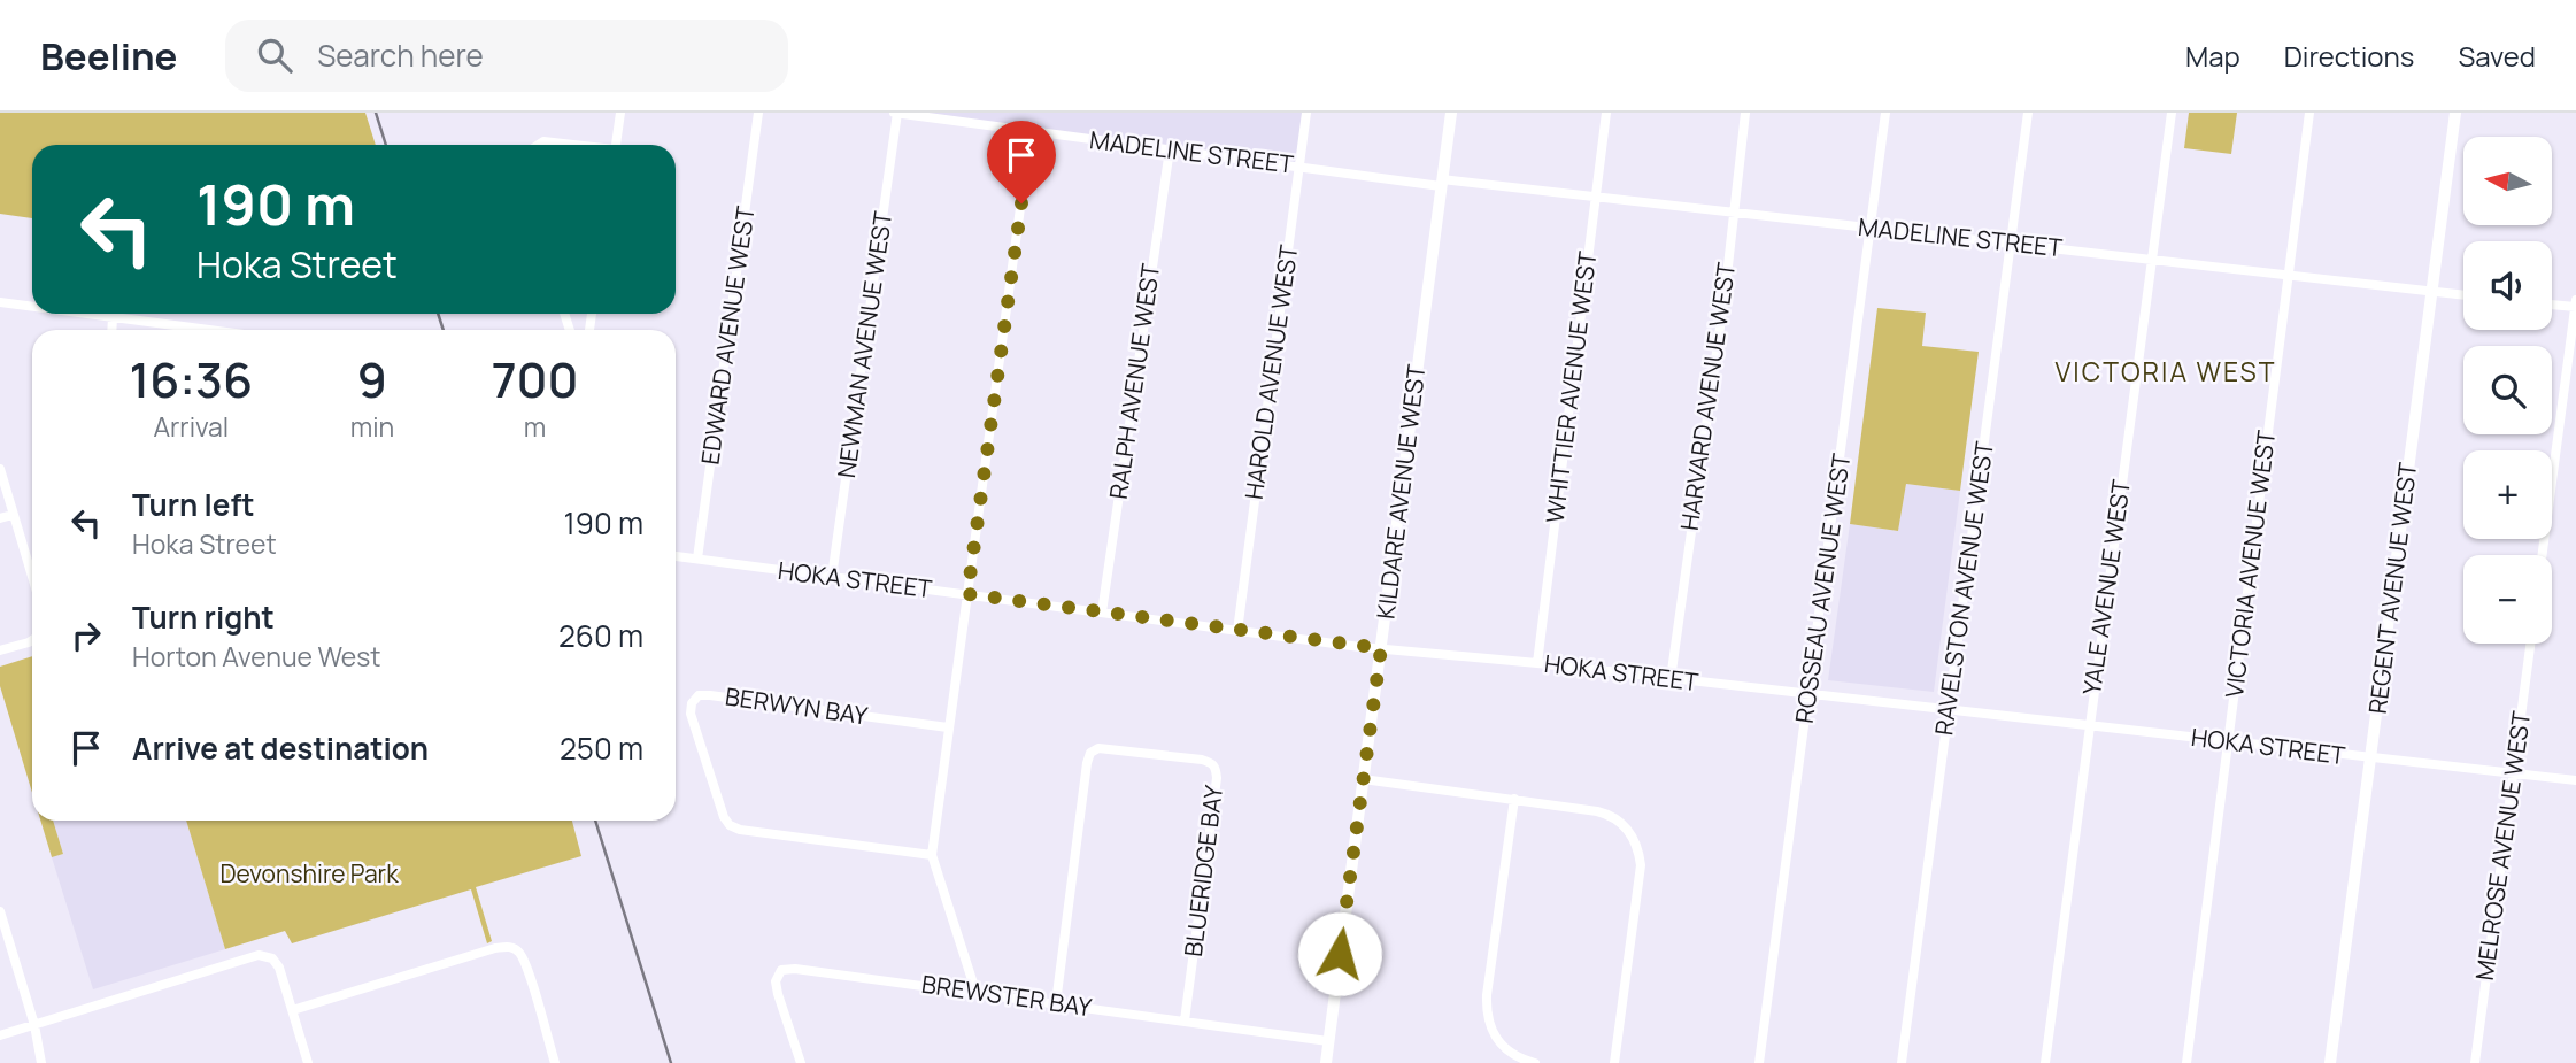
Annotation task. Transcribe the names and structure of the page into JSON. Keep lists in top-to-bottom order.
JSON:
{
  "streets": {
    "main road": ["REGENT AVENUE WEST"],
    "street": [
      "MADELINE STREET",
      "EDWARD AVENUE WEST",
      "NEWMAN AVENUE WEST",
      "HAROLD AVENUE WEST",
      "RALPH AVENUE WEST",
      "WHITTIER AVENUE WEST",
      "HARVARD AVENUE WEST",
      "KILDARE AVENUE WEST",
      "VICTORIA AVENUE WEST",
      "HOKA STREET",
      "YALE AVENUE WEST",
      "ROSSEAU AVENUE WEST",
      "RAVELSTON AVENUE WEST",
      "BERWYN BAY",
      "MELROSE AVENUE WEST",
      "BLUERIDGE BAY",
      "BREWSTER BAY"
    ]
  },
  "crossings": [
    ["MADELINE STREET", "NEWMAN AVENUE WEST"],
    ["MADELINE STREET", "HAROLD AVENUE WEST"],
    ["MADELINE STREET", "RALPH AVENUE WEST"],
    ["MADELINE STREET", "WHITTIER AVENUE WEST"],
    ["MADELINE STREET", "HARVARD AVENUE WEST"],
    ["MADELINE STREET", "KILDARE AVENUE WEST"],
    ["MADELINE STREET", "VICTORIA AVENUE WEST"],
    ["MADELINE STREET", "YALE AVENUE WEST"],
    ["MADELINE STREET", "ROSSEAU AVENUE WEST"],
    ["MADELINE STREET", "RAVELSTON AVENUE WEST"],
    ["MADELINE STREET", "REGENT AVENUE WEST"],
    ["EDWARD AVENUE WEST", "HOKA STREET"],
    ["NEWMAN AVENUE WEST", "HOKA STREET"],
    ["HAROLD AVENUE WEST", "HOKA STREET"],
    ["RALPH AVENUE WEST", "HOKA STREET"],
    ["WHITTIER AVENUE WEST", "HOKA STREET"],
    ["HARVARD AVENUE WEST", "HOKA STREET"],
    ["KILDARE AVENUE WEST", "HOKA STREET"],
    ["KILDARE AVENUE WEST", "BREWSTER BAY"],
    ["VICTORIA AVENUE WEST", "HOKA STREET"],
    ["HOKA STREET", "YALE AVENUE WEST"],
    ["HOKA STREET", "ROSSEAU AVENUE WEST"],
    ["HOKA STREET", "RAVELSTON AVENUE WEST"],
    ["HOKA STREET", "REGENT AVENUE WEST"],
    ["HOKA STREET", "MELROSE AVENUE WEST"],
    ["BLUERIDGE BAY", "BREWSTER BAY"]
  ],
  "districts": ["VICTORIA WEST"],
  "parks": ["Devonshire Park"],
  "north": "left",
  "page": {
    "header": "Beeline",
    "search": "Search here",
    "nav": ["Map", "Directions", "Saved"],
    "map_buttons": ["+", "−"],
    "turn": ["190 m", "Hoka Street"],
    "eta": [
      "16:36",
      "Arrival",
      "9",
      "min",
      "700",
      "m"
    ],
    "list": [
      {
        "name": "Turn left",
        "note": "Hoka Street",
        "value": "190 m"
      },
      {
        "name": "Turn right",
        "note": "Horton Avenue West",
        "value": "260 m"
      },
      {
        "name": "Arrive at destination",
        "value": "250 m"
      }
    ]
  }
}
